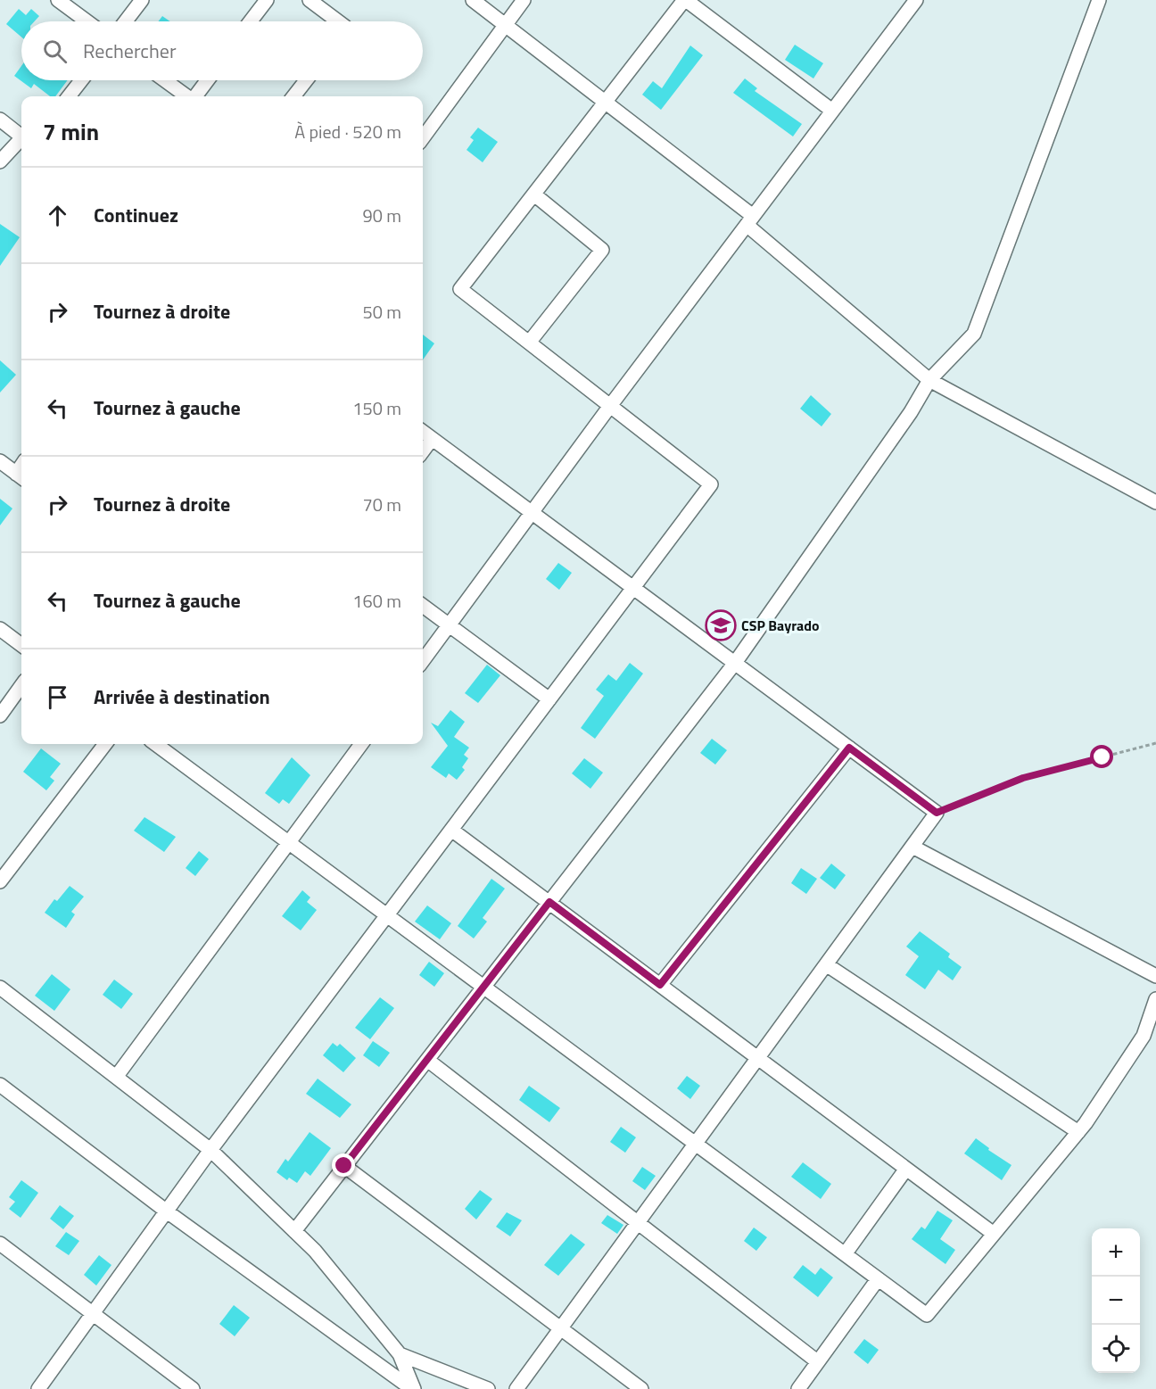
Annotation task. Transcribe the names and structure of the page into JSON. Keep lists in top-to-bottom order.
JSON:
{
  "places": {
    "school or university": ["CSP Bayrado"]
  },
  "page": {
    "search": "Rechercher",
    "heading": ["7 min", "À pied · 520 m"],
    "list": [
      ["Continuez", "90 m"],
      ["Tournez à droite", "50 m"],
      ["Tournez à gauche", "150 m"],
      ["Tournez à droite", "70 m"],
      ["Tournez à gauche", "160 m"],
      "Arrivée à destination"
    ],
    "map_buttons": ["+", "−"]
  }
}
